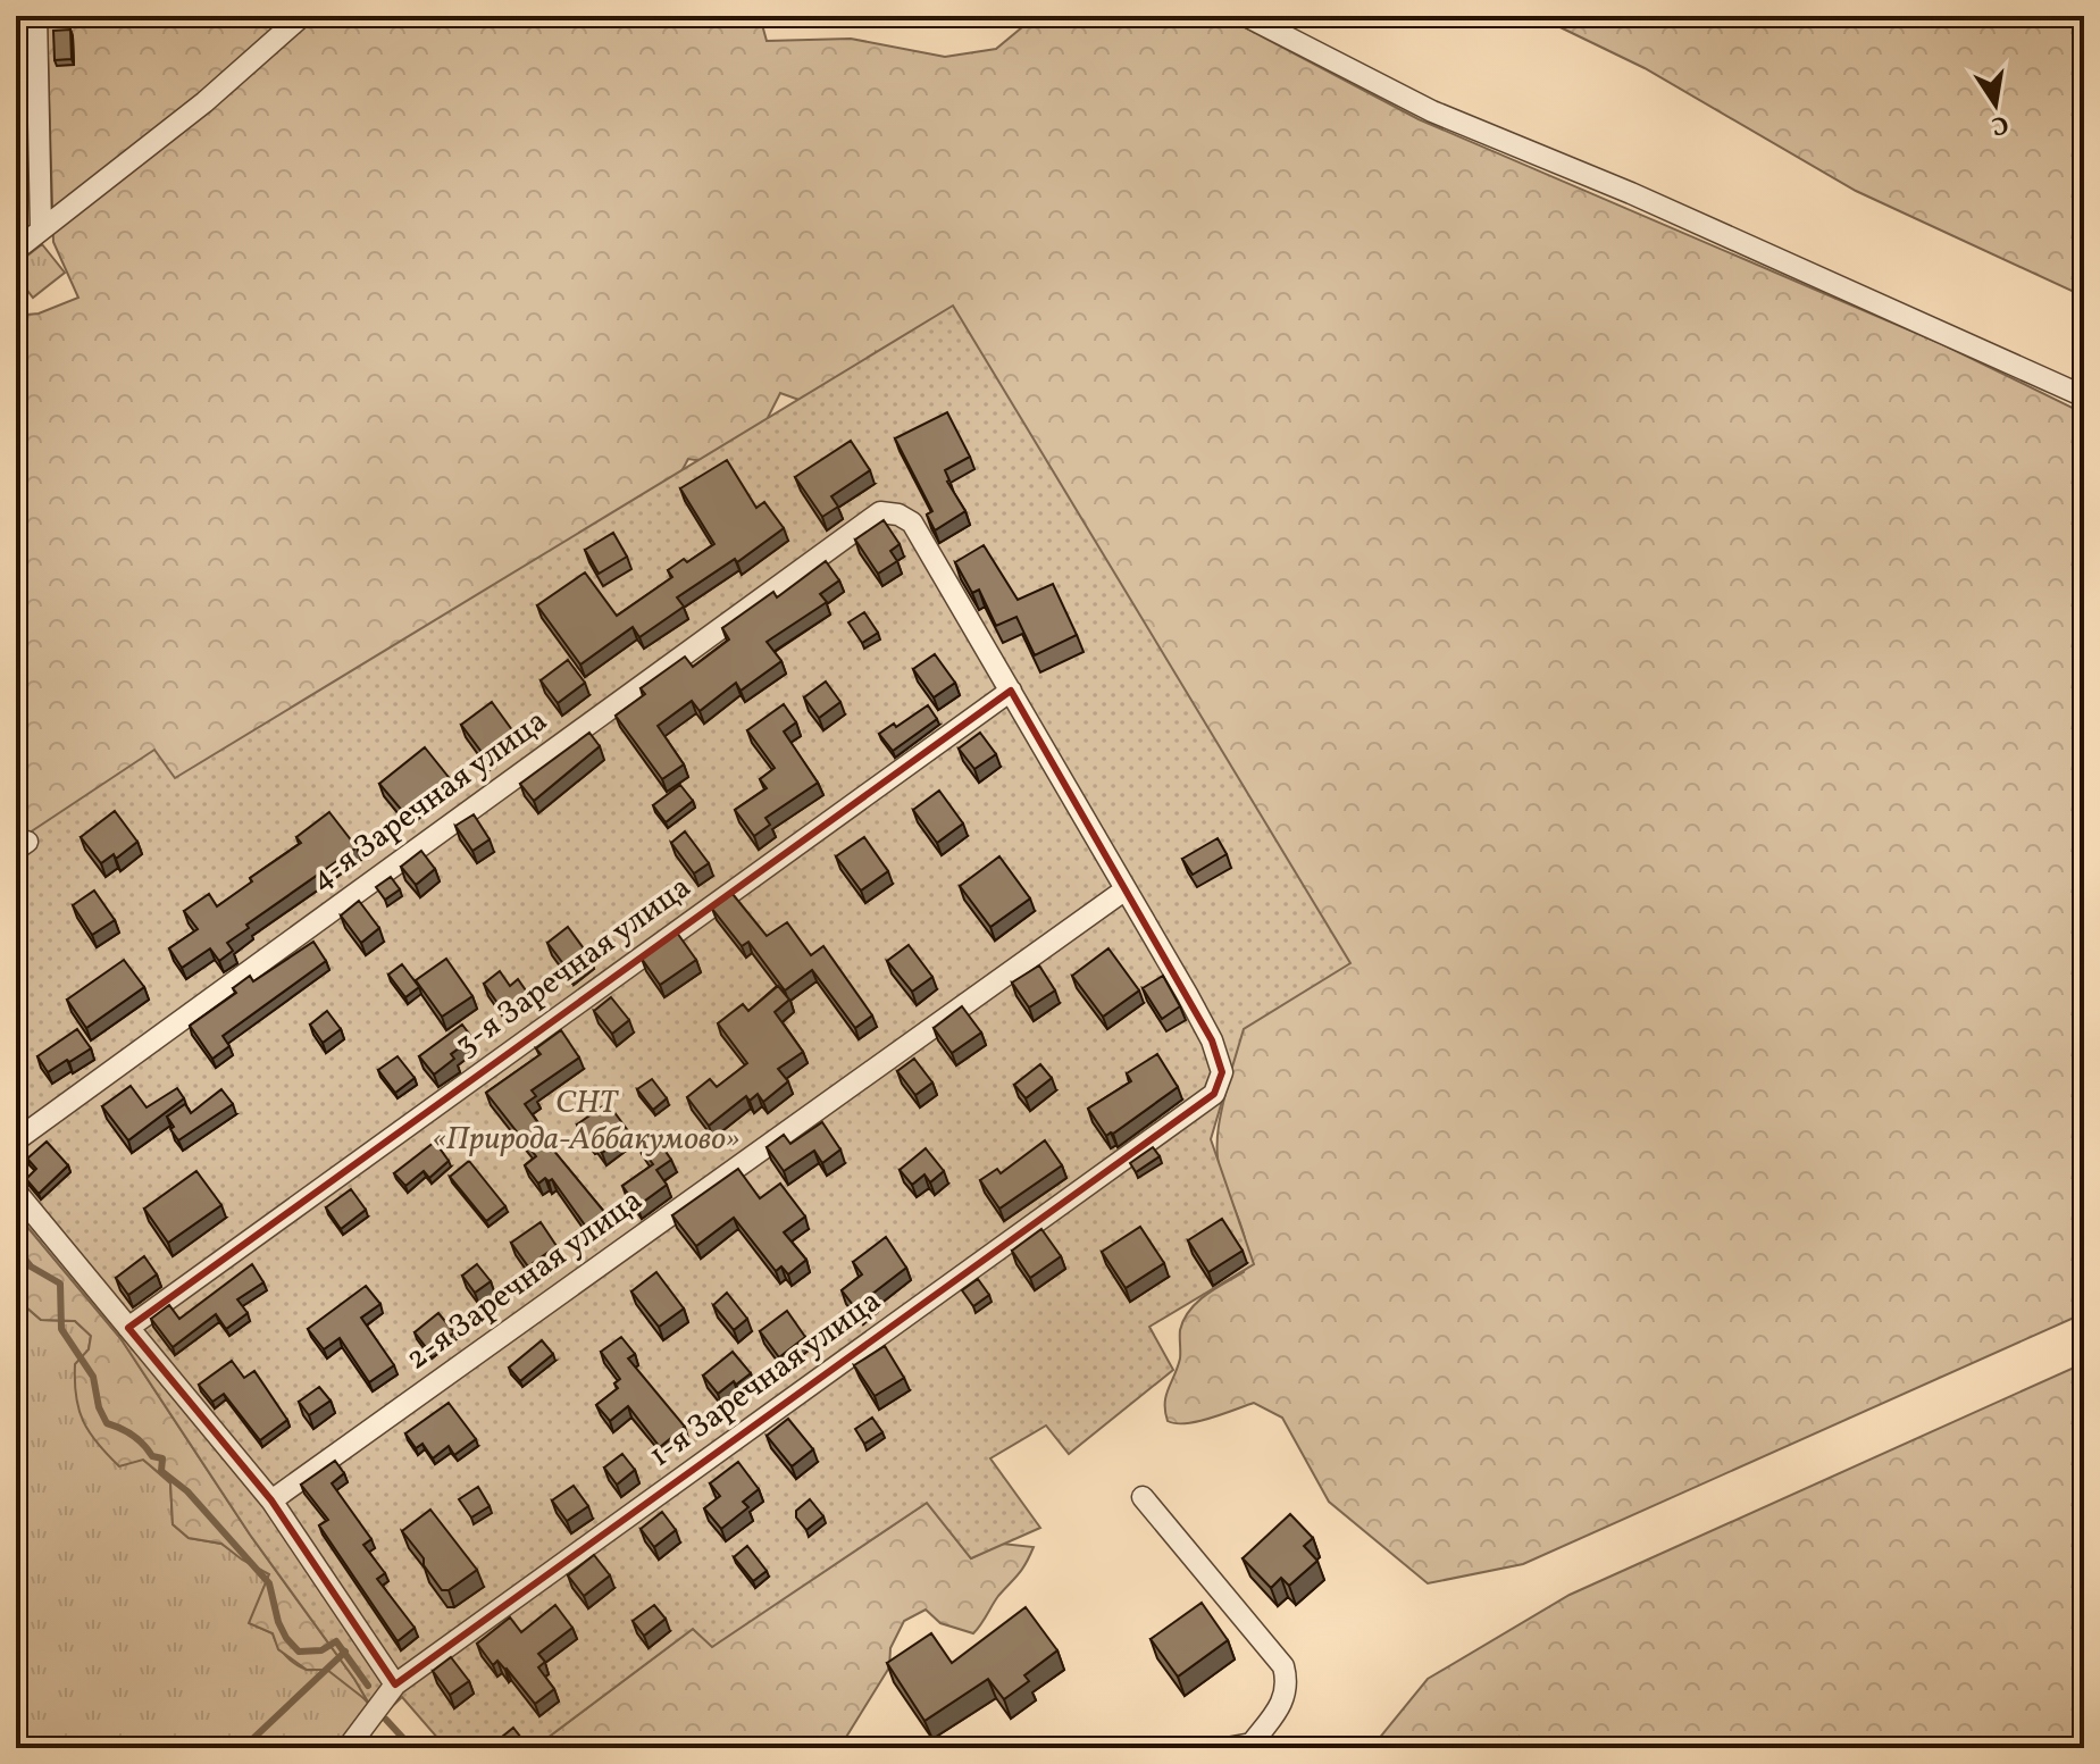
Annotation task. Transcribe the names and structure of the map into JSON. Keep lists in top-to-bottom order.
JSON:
{
  "streets": {
    "street": [
      "4-я Заречная улица",
      "3-я Заречная улица",
      "2-я Заречная улица",
      "1-я Заречная улица"
    ]
  },
  "crossings": [
    ["4-я Заречная улица", "1-я Заречная улица"],
    ["3-я Заречная улица", "1-я Заречная улица"],
    ["2-я Заречная улица", "1-я Заречная улица"]
  ],
  "parks": ["СНТ «Природа-Аббакумово»"],
  "north": "bottom"
}
